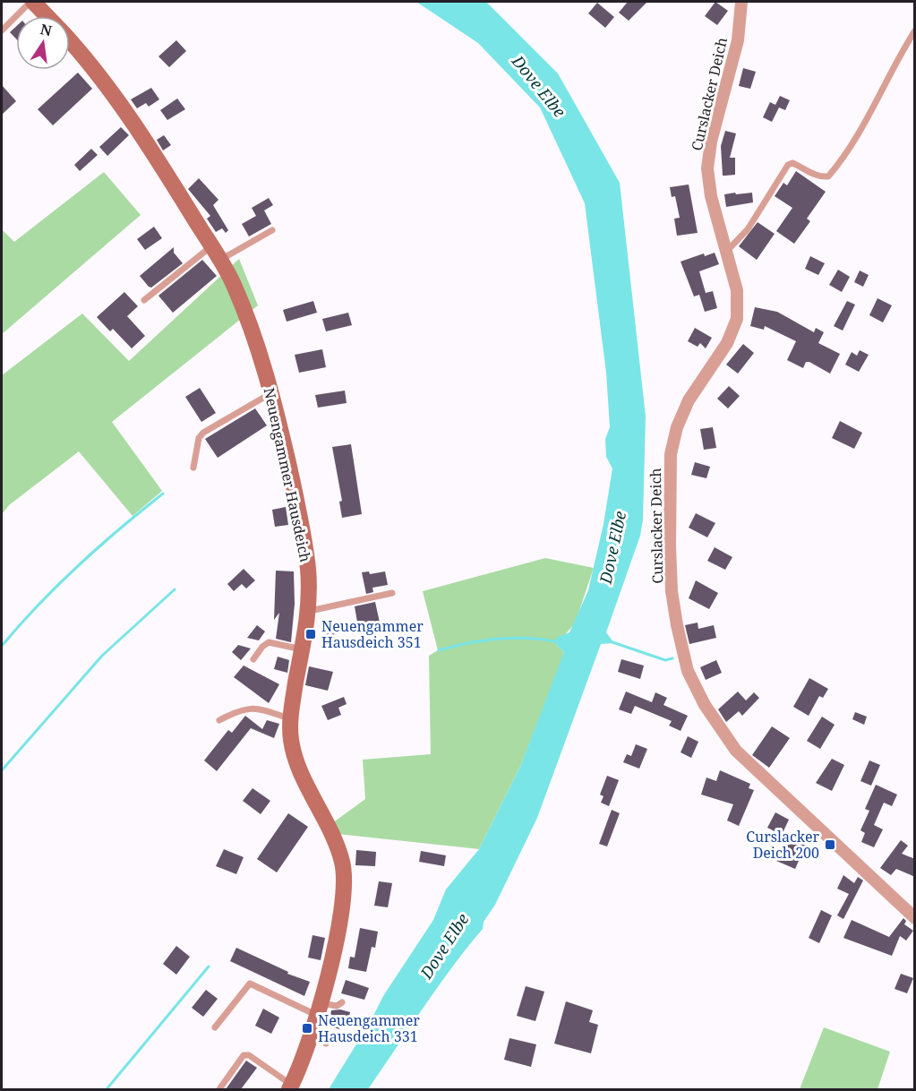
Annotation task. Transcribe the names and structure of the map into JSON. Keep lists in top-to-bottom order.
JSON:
{
  "streets": {
    "street": ["Curslacker Deich", "Neuengammer Hausdeich"]
  },
  "water": ["Dove Elbe"],
  "places": {
    "transit": ["Neuengammer Hausdeich 351", "Curslacker Deich 200", "Neuengammer Hausdeich 331"]
  },
  "north": "top"
}
